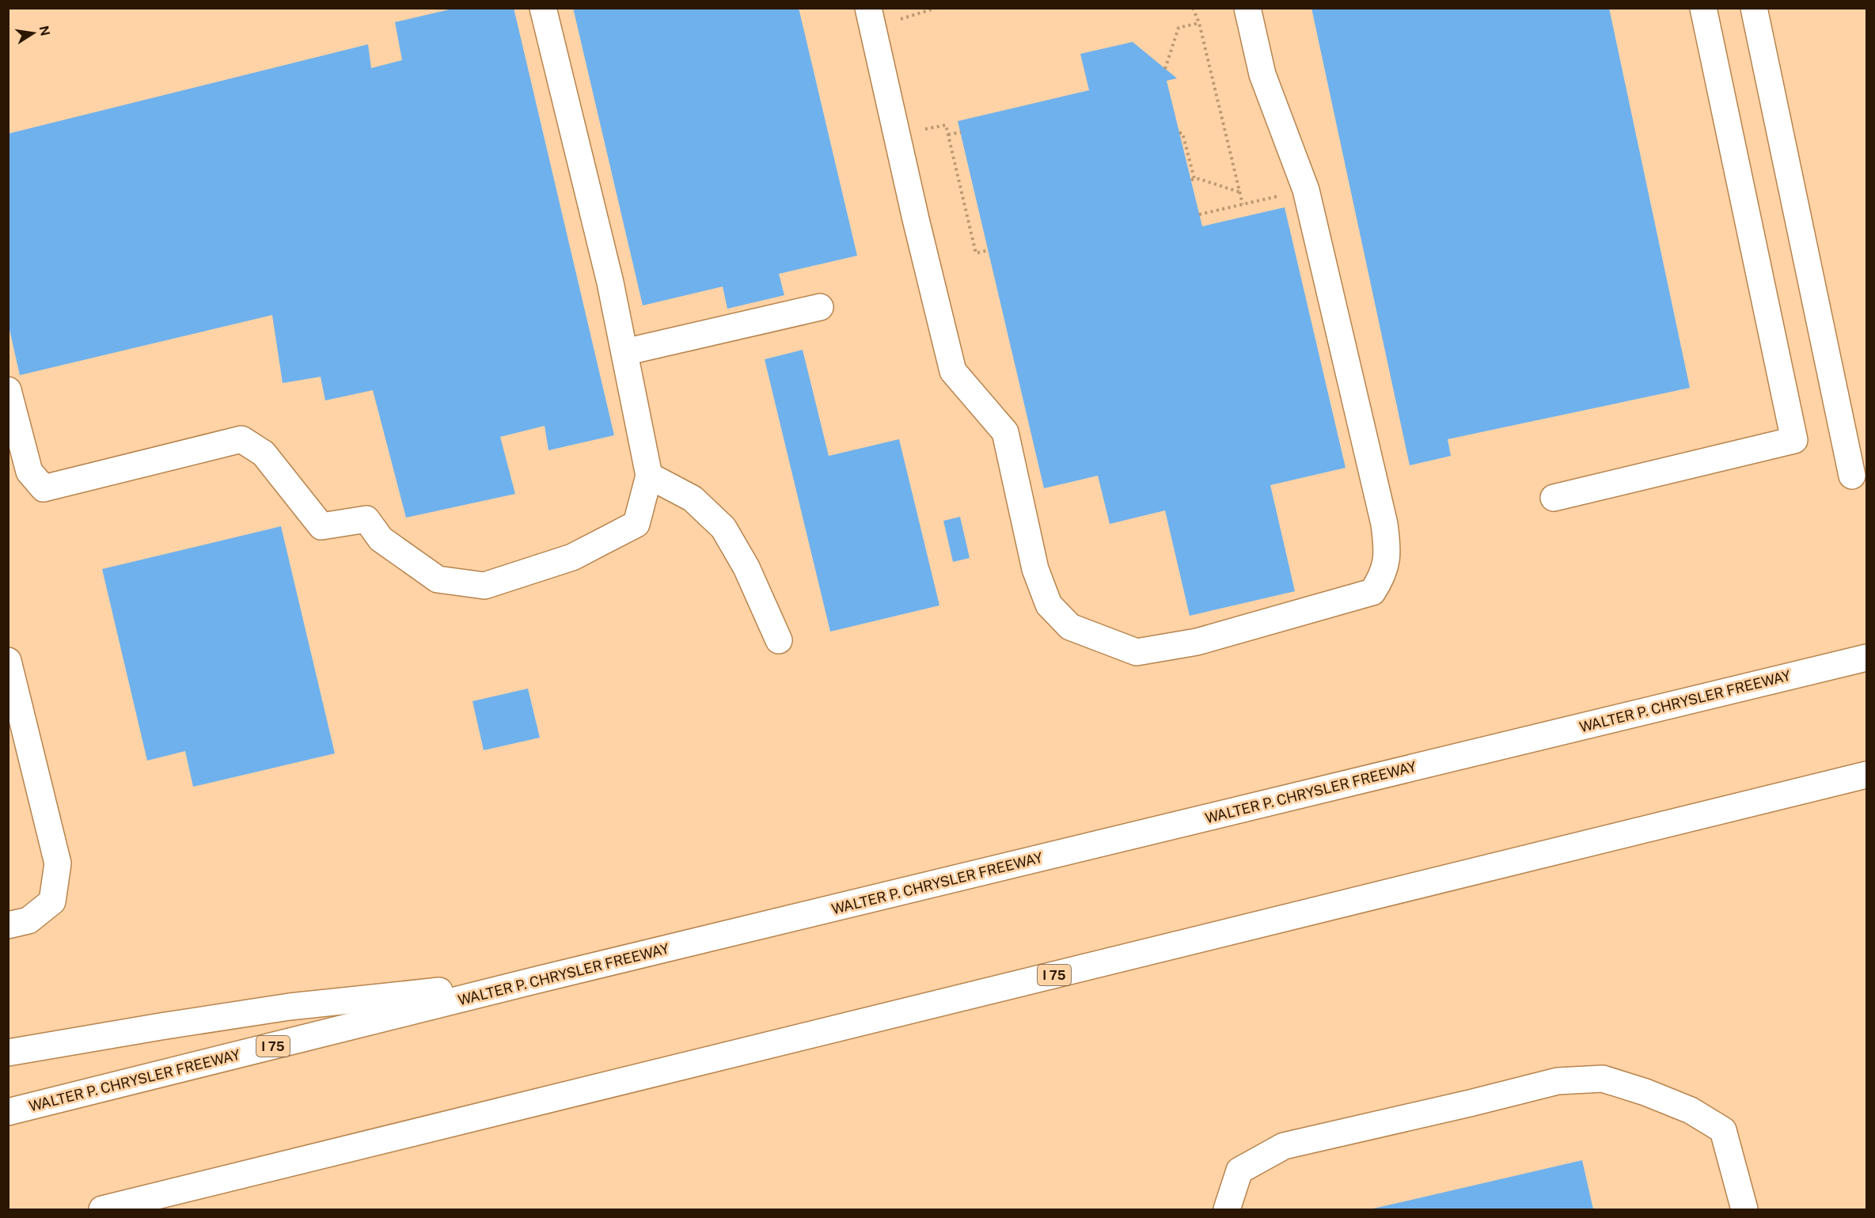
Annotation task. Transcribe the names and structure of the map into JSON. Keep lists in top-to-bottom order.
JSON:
{
  "streets": {
    "main road": ["WALTER P. CHRYSLER FREEWAY", "I 75"]
  },
  "north": "right"
}
